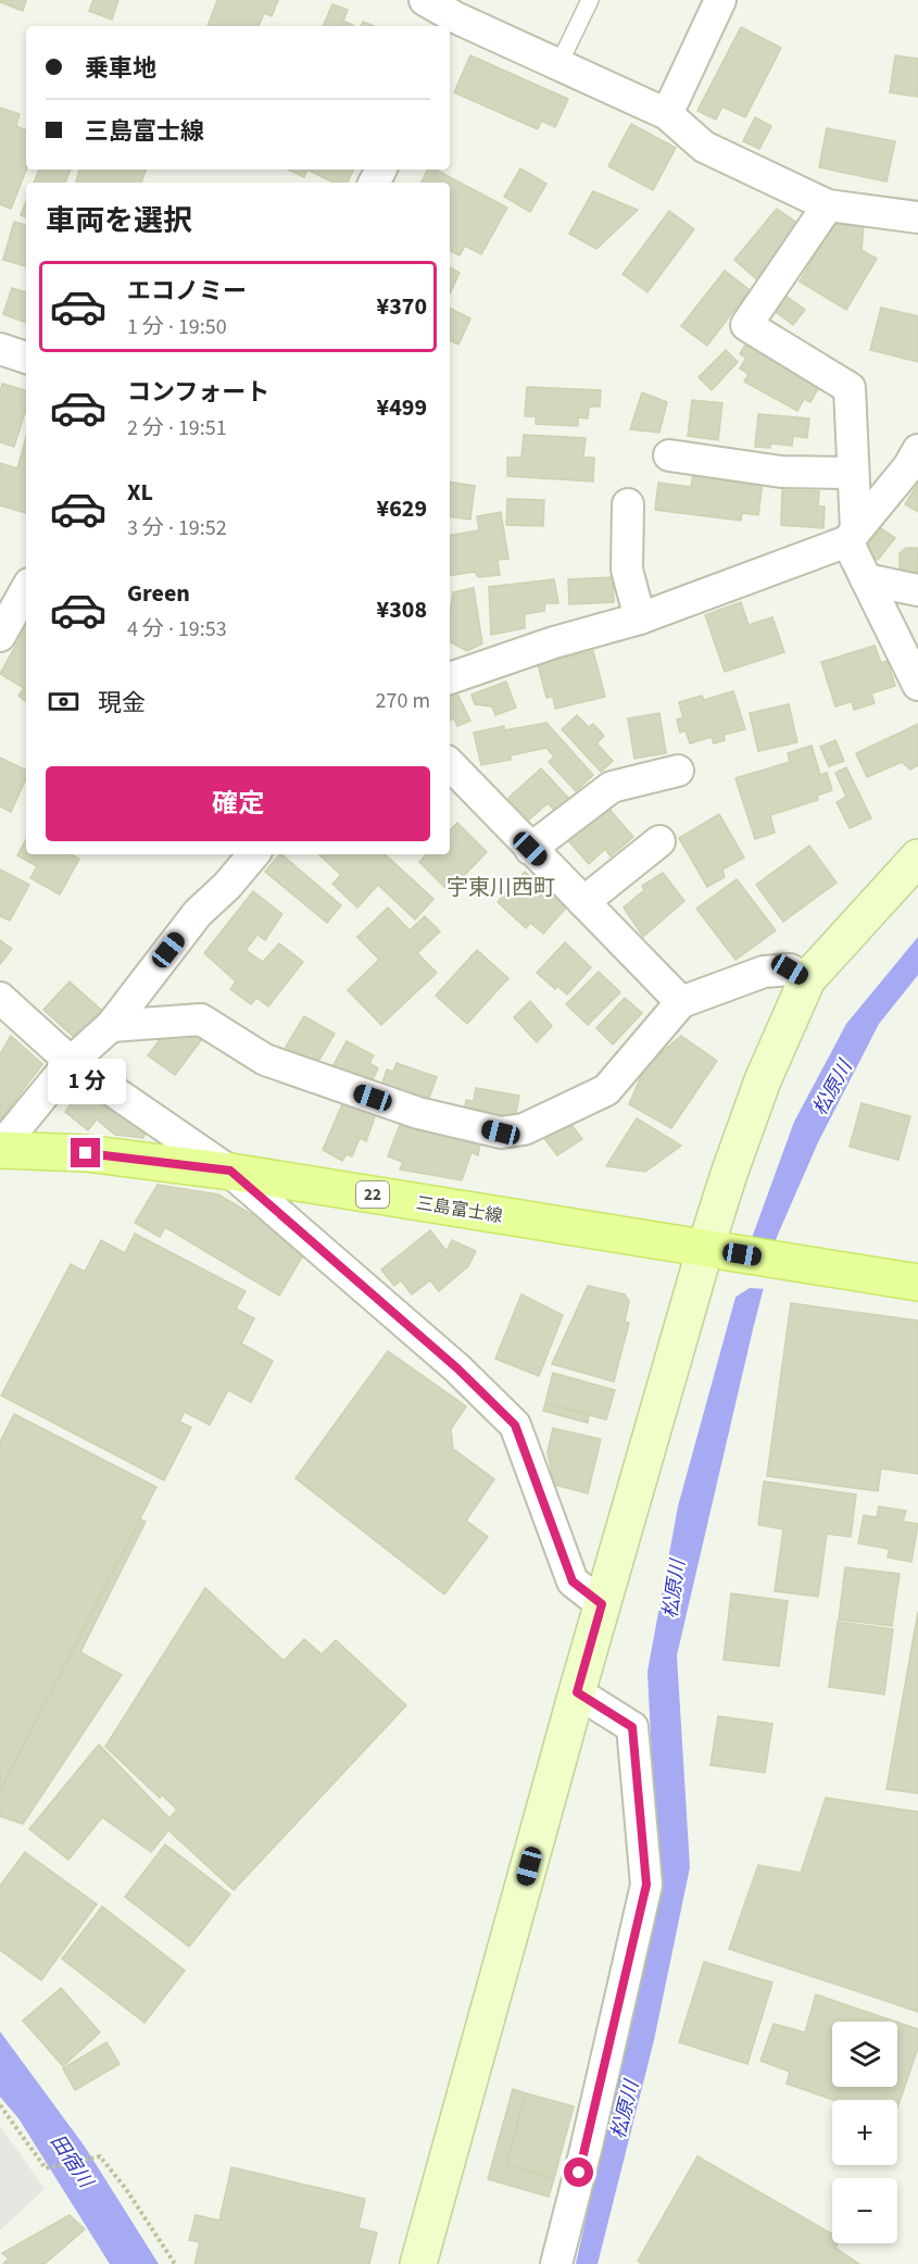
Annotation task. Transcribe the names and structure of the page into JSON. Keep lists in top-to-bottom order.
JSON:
{
  "streets": {
    "main road": ["22", "三島富士線"]
  },
  "districts": ["宇東川西町"],
  "water": ["松原川", "田宿川"],
  "page": {
    "banner": ["乗車地", "三島富士線"],
    "heading": "車両を選択",
    "list": [
      {
        "name": "エコノミー",
        "note": "1 分 · 19:50",
        "value": "¥370"
      },
      {
        "name": "コンフォート",
        "note": "2 分 · 19:51",
        "value": "¥499"
      },
      {
        "name": "XL",
        "note": "3 分 · 19:52",
        "value": "¥629"
      },
      {
        "name": "Green",
        "note": "4 分 · 19:53",
        "value": "¥308"
      }
    ],
    "pay": ["現金", "270 m"],
    "buttons": "確定",
    "bubble": "1 分",
    "map_buttons": ["+", "−"]
  }
}
